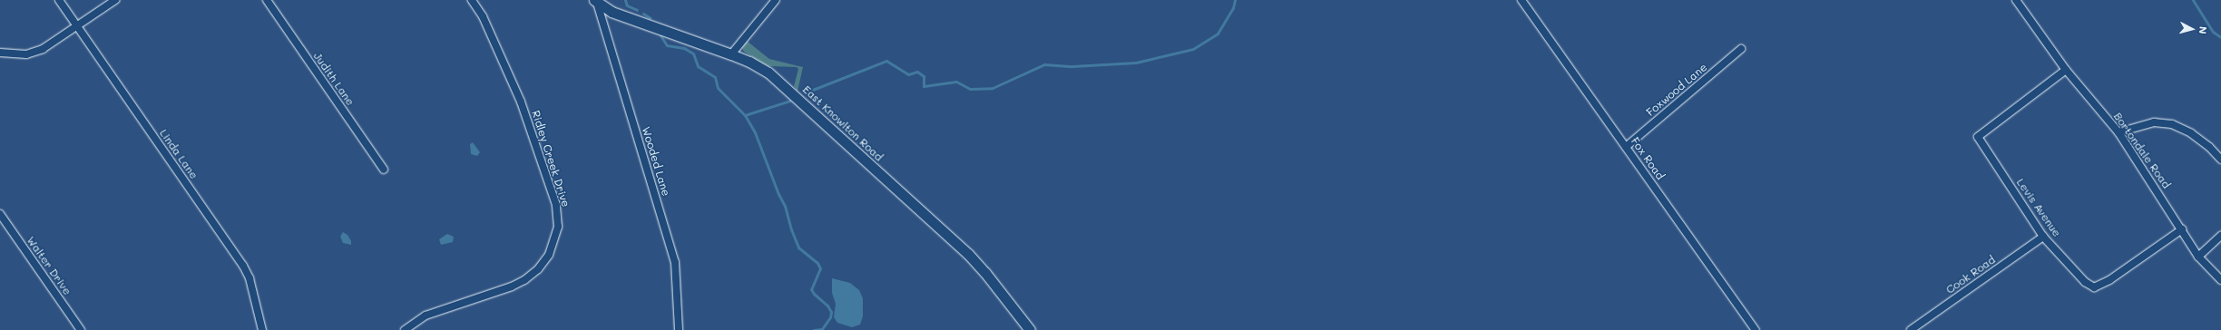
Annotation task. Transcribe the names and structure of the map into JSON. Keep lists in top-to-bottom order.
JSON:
{
  "streets": {
    "main road": ["East Knowlton Road"],
    "street": [
      "Judith Lane",
      "Foxwood Lane",
      "Bortondale Road",
      "Linda Lane",
      "Ridley Creek Drive",
      "Fox Road",
      "Wooded Lane",
      "Levis Avenue",
      "Walter Drive",
      "Cook Road"
    ]
  },
  "crossings": [
    ["Foxwood Lane", "Fox Road"],
    ["East Knowlton Road", "Wooded Lane"],
    ["Bortondale Road", "Levis Avenue"],
    ["Levis Avenue", "Cook Road"]
  ],
  "north": "right"
}
